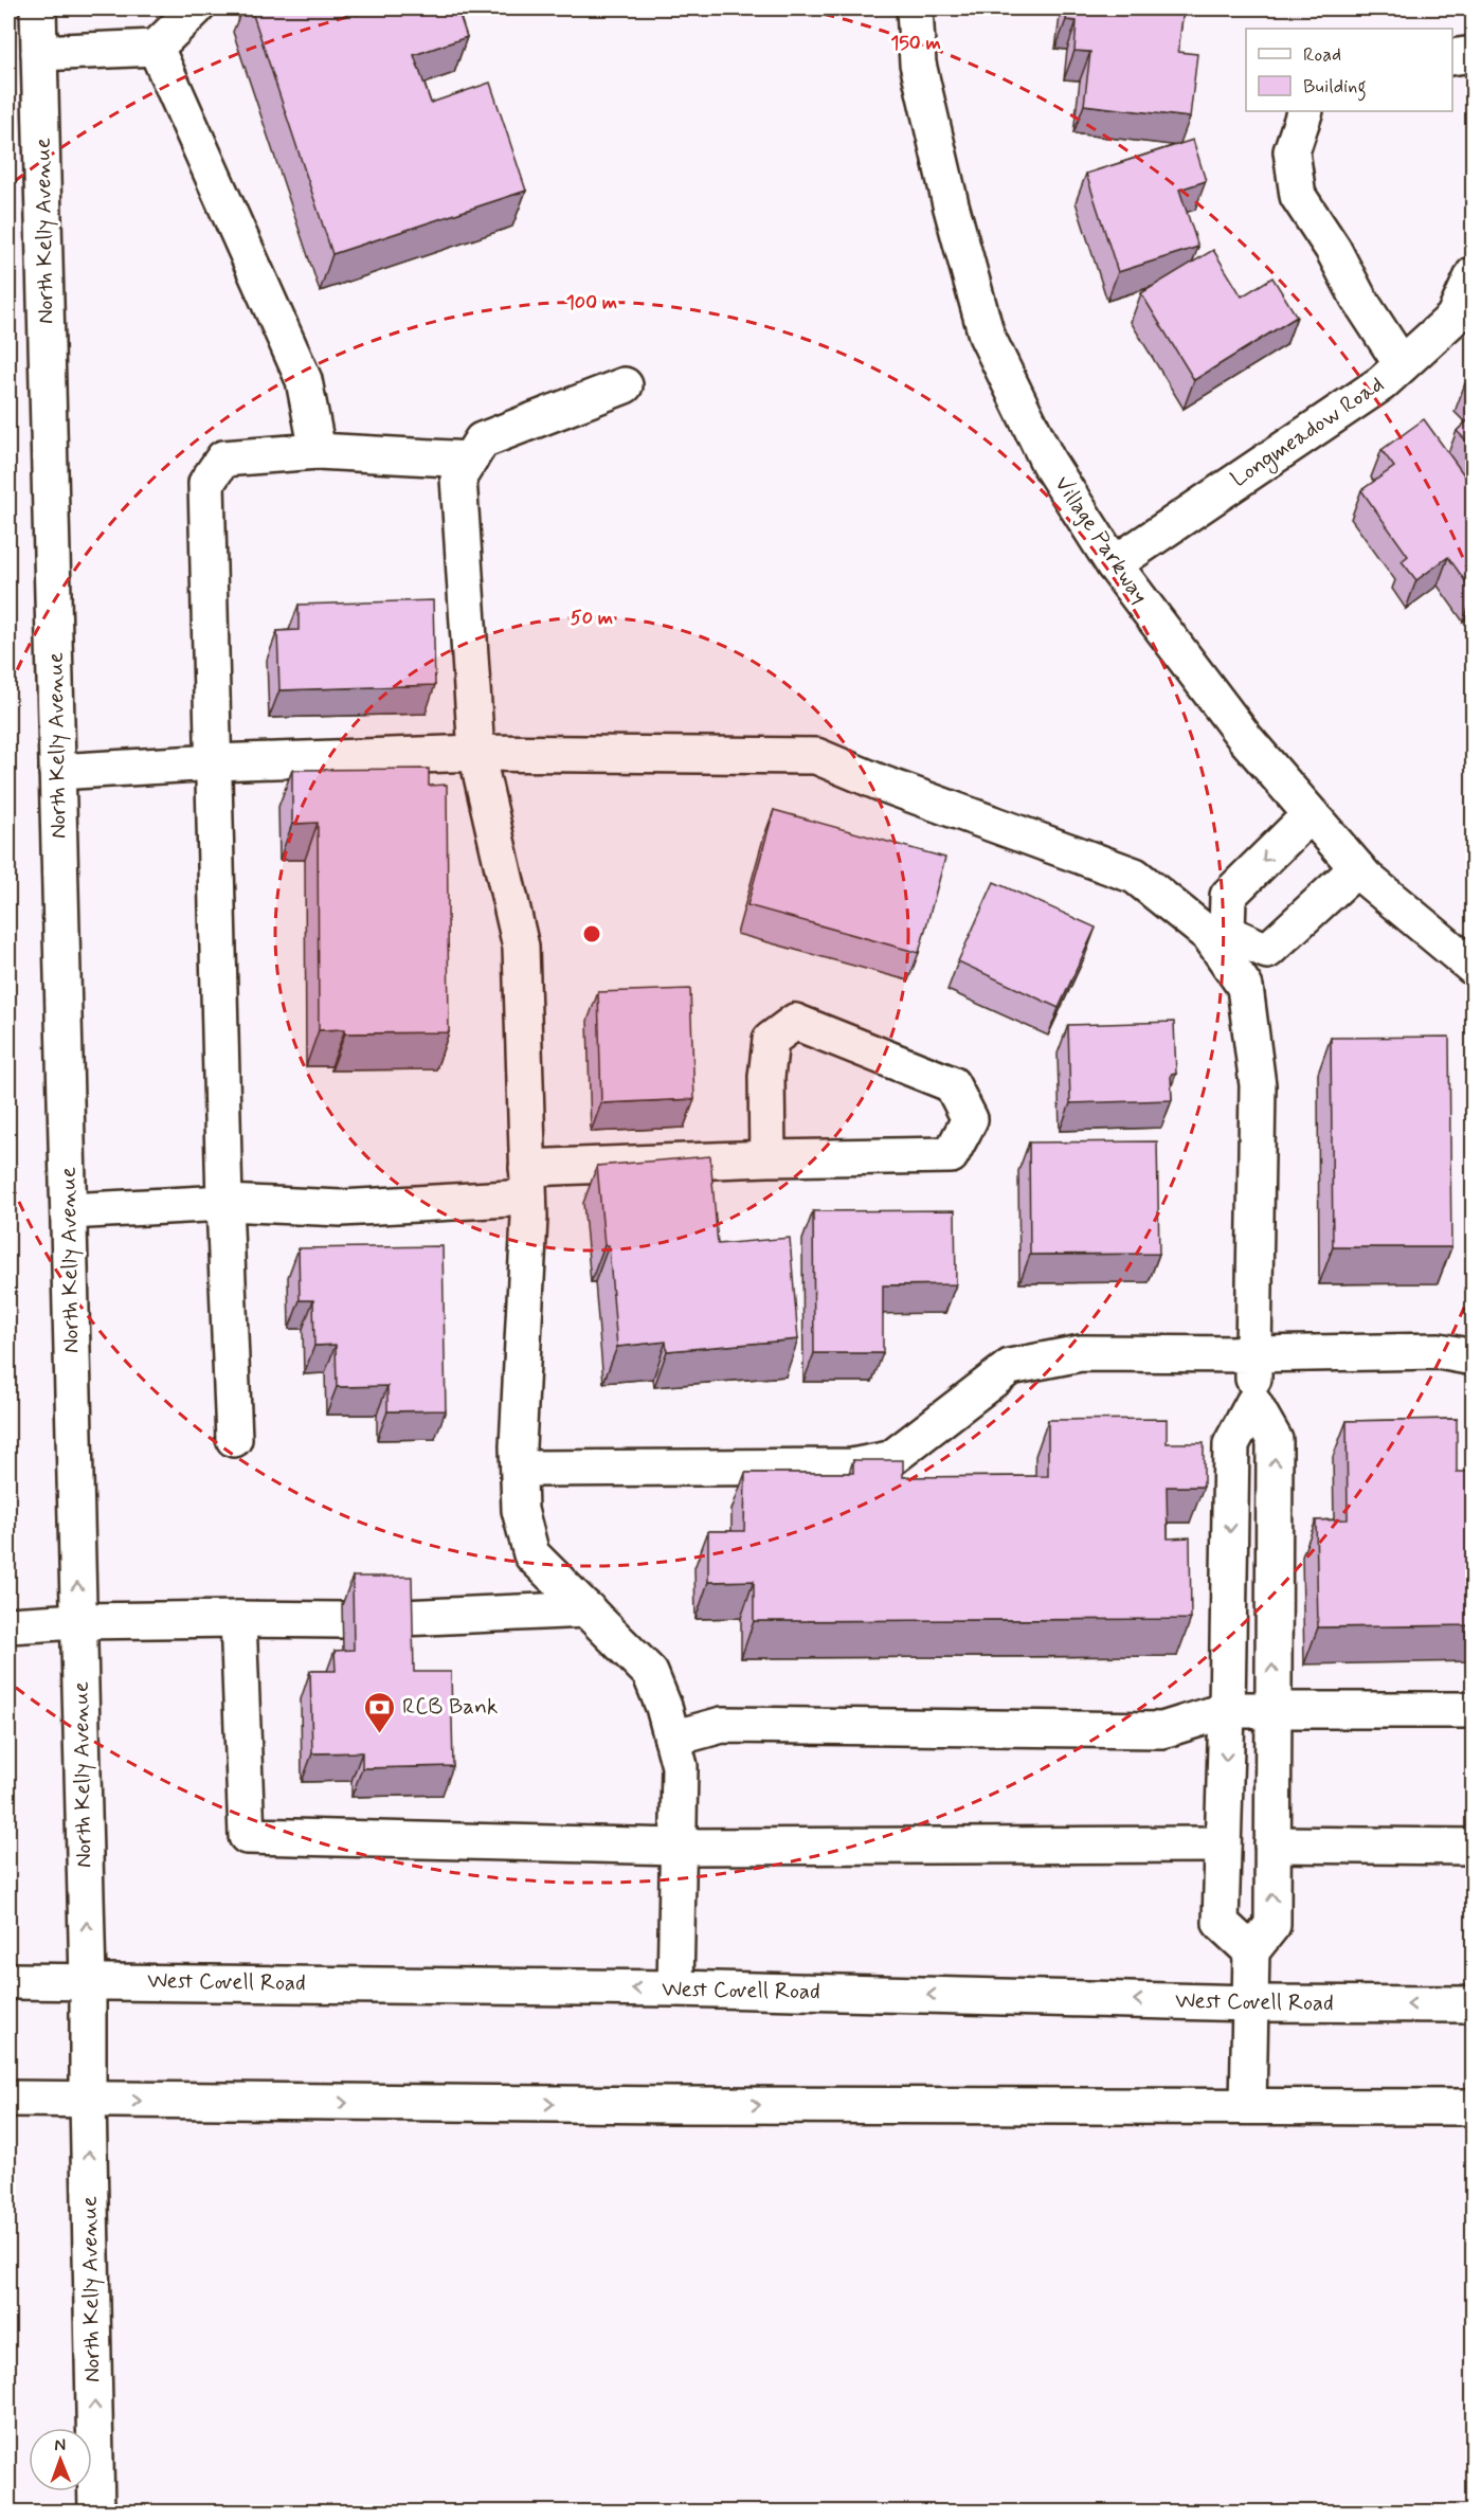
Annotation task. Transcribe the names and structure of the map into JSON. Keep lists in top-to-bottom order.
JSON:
{
  "streets": {
    "street": [
      "North Kelly Avenue",
      "Longmeadow Road",
      "Village Parkway",
      "West Covell Road"
    ]
  },
  "crossings": [
    ["North Kelly Avenue", "West Covell Road"],
    ["Longmeadow Road", "Village Parkway"]
  ],
  "one_way": ["North Kelly Avenue"],
  "places": {
    "bank": ["RCB Bank"]
  },
  "legend": ["Road", "Building"],
  "north": "top",
  "rings": ["150 m", "100 m", "50 m"]
}
